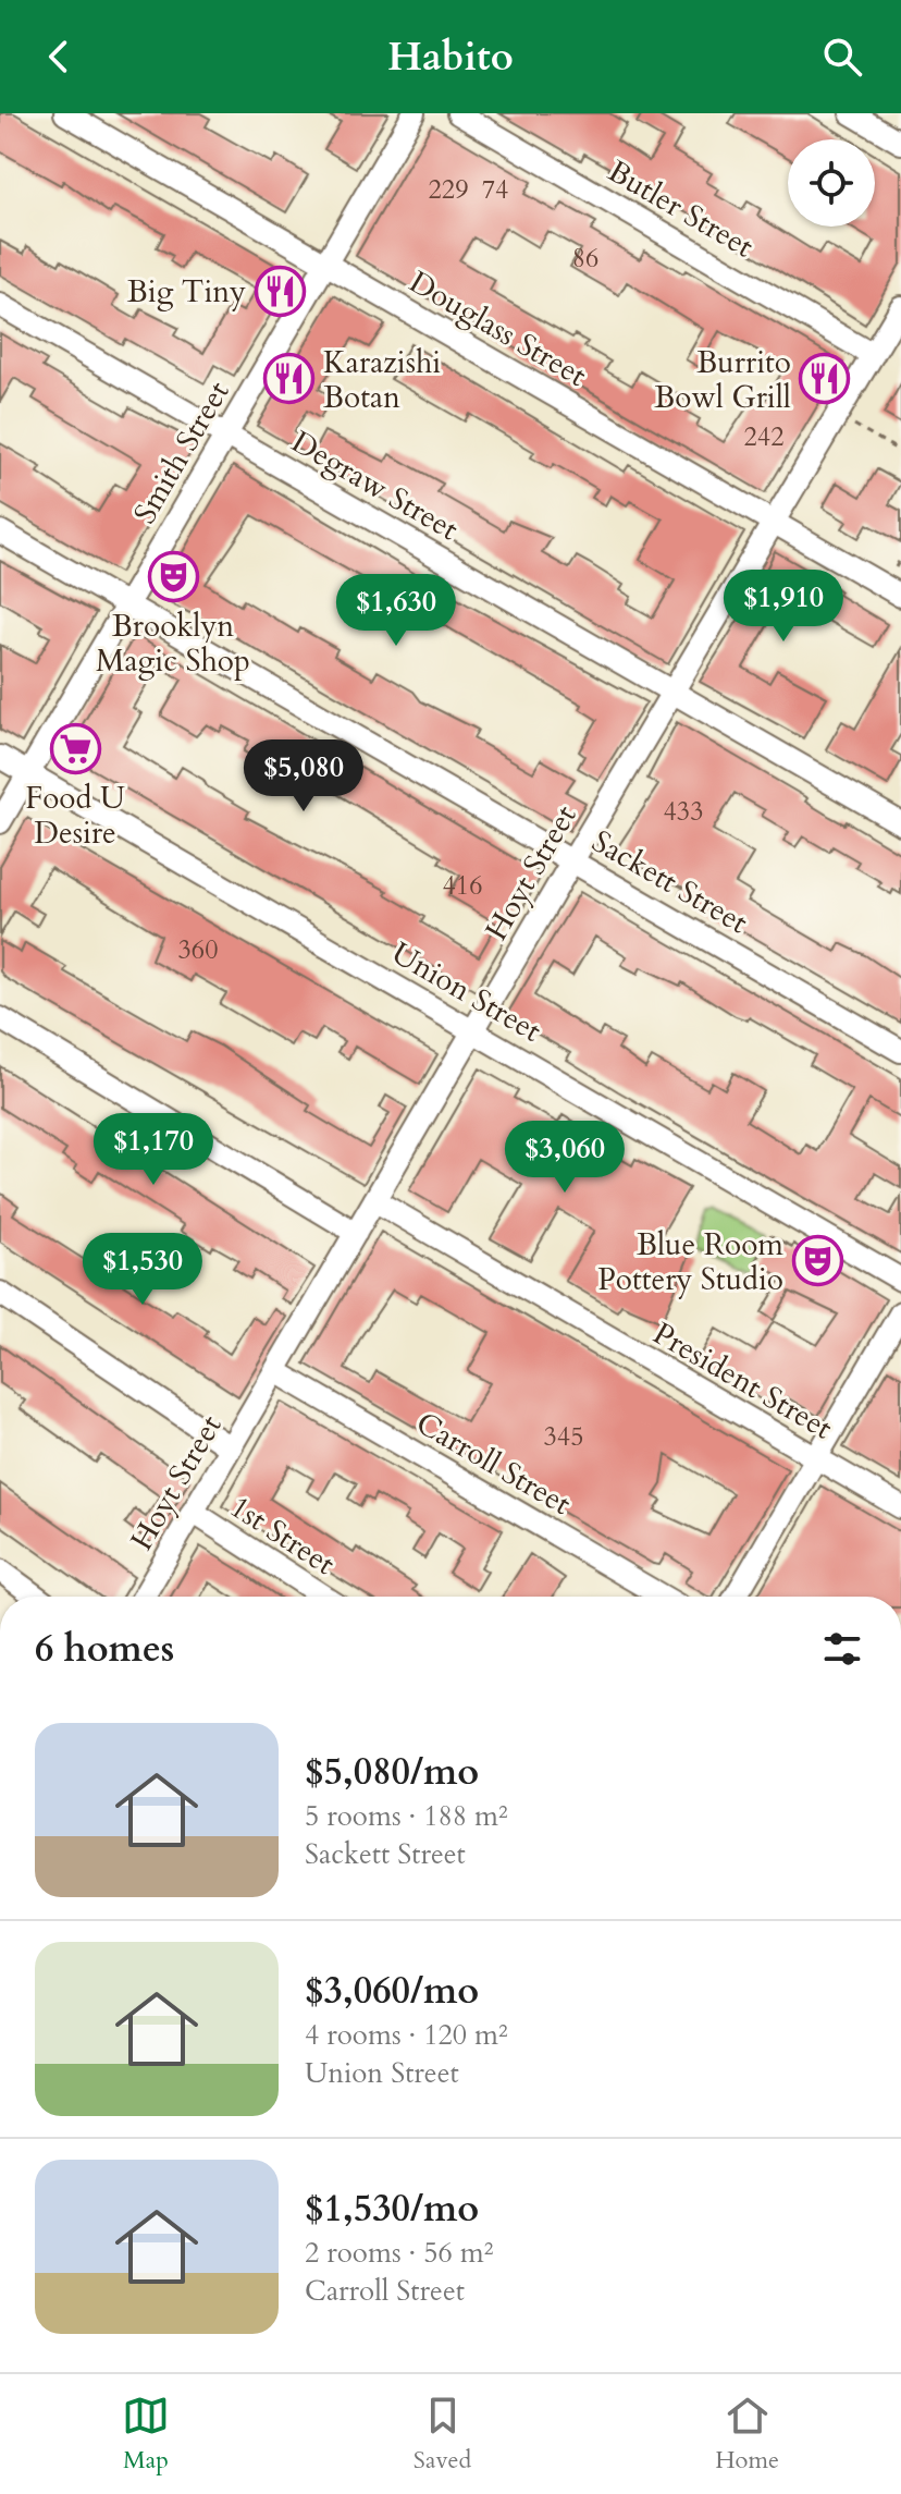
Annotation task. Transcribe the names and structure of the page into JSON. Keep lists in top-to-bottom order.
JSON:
{
  "streets": {
    "street": [
      "Butler Street",
      "Douglass Street",
      "Smith Street",
      "Degraw Street",
      "Hoyt Street",
      "Sackett Street",
      "Union Street",
      "President Street",
      "Carroll Street",
      "1st Street"
    ]
  },
  "crossings": [
    ["Butler Street", "Hoyt Street"],
    ["Douglass Street", "Smith Street"],
    ["Douglass Street", "Hoyt Street"],
    ["Smith Street", "Degraw Street"],
    ["Smith Street", "Sackett Street"],
    ["Smith Street", "Union Street"],
    ["Degraw Street", "Hoyt Street"],
    ["Hoyt Street", "Sackett Street"],
    ["Hoyt Street", "Union Street"],
    ["Hoyt Street", "President Street"],
    ["Hoyt Street", "Carroll Street"],
    ["Hoyt Street", "1st Street"]
  ],
  "places": {
    "restaurant": ["Big Tiny", "Karazishi Botan", "Burrito Bowl Grill"],
    "theatre": ["Brooklyn Magic Shop", "Blue Room Pottery Studio"],
    "supermarket": ["Food U Desire"]
  },
  "house_numbers": [
    "229",
    "74",
    "86",
    "242",
    "433",
    "416",
    "360",
    "345"
  ],
  "page": {
    "header": "Habito",
    "price": [
      "$1,910",
      "$1,630",
      "$5,080",
      "$1,170",
      "$3,060",
      "$1,530"
    ],
    "heading": "6 homes",
    "list": [
      {
        "name": "$5,080/mo",
        "note": "5 rooms · 188 m² · Sackett Street"
      },
      {
        "name": "$3,060/mo",
        "note": "4 rooms · 120 m² · Union Street"
      },
      {
        "name": "$1,530/mo",
        "note": "2 rooms · 56 m² · Carroll Street"
      }
    ],
    "tabs": ["Map", "Saved", "Home"]
  }
}
